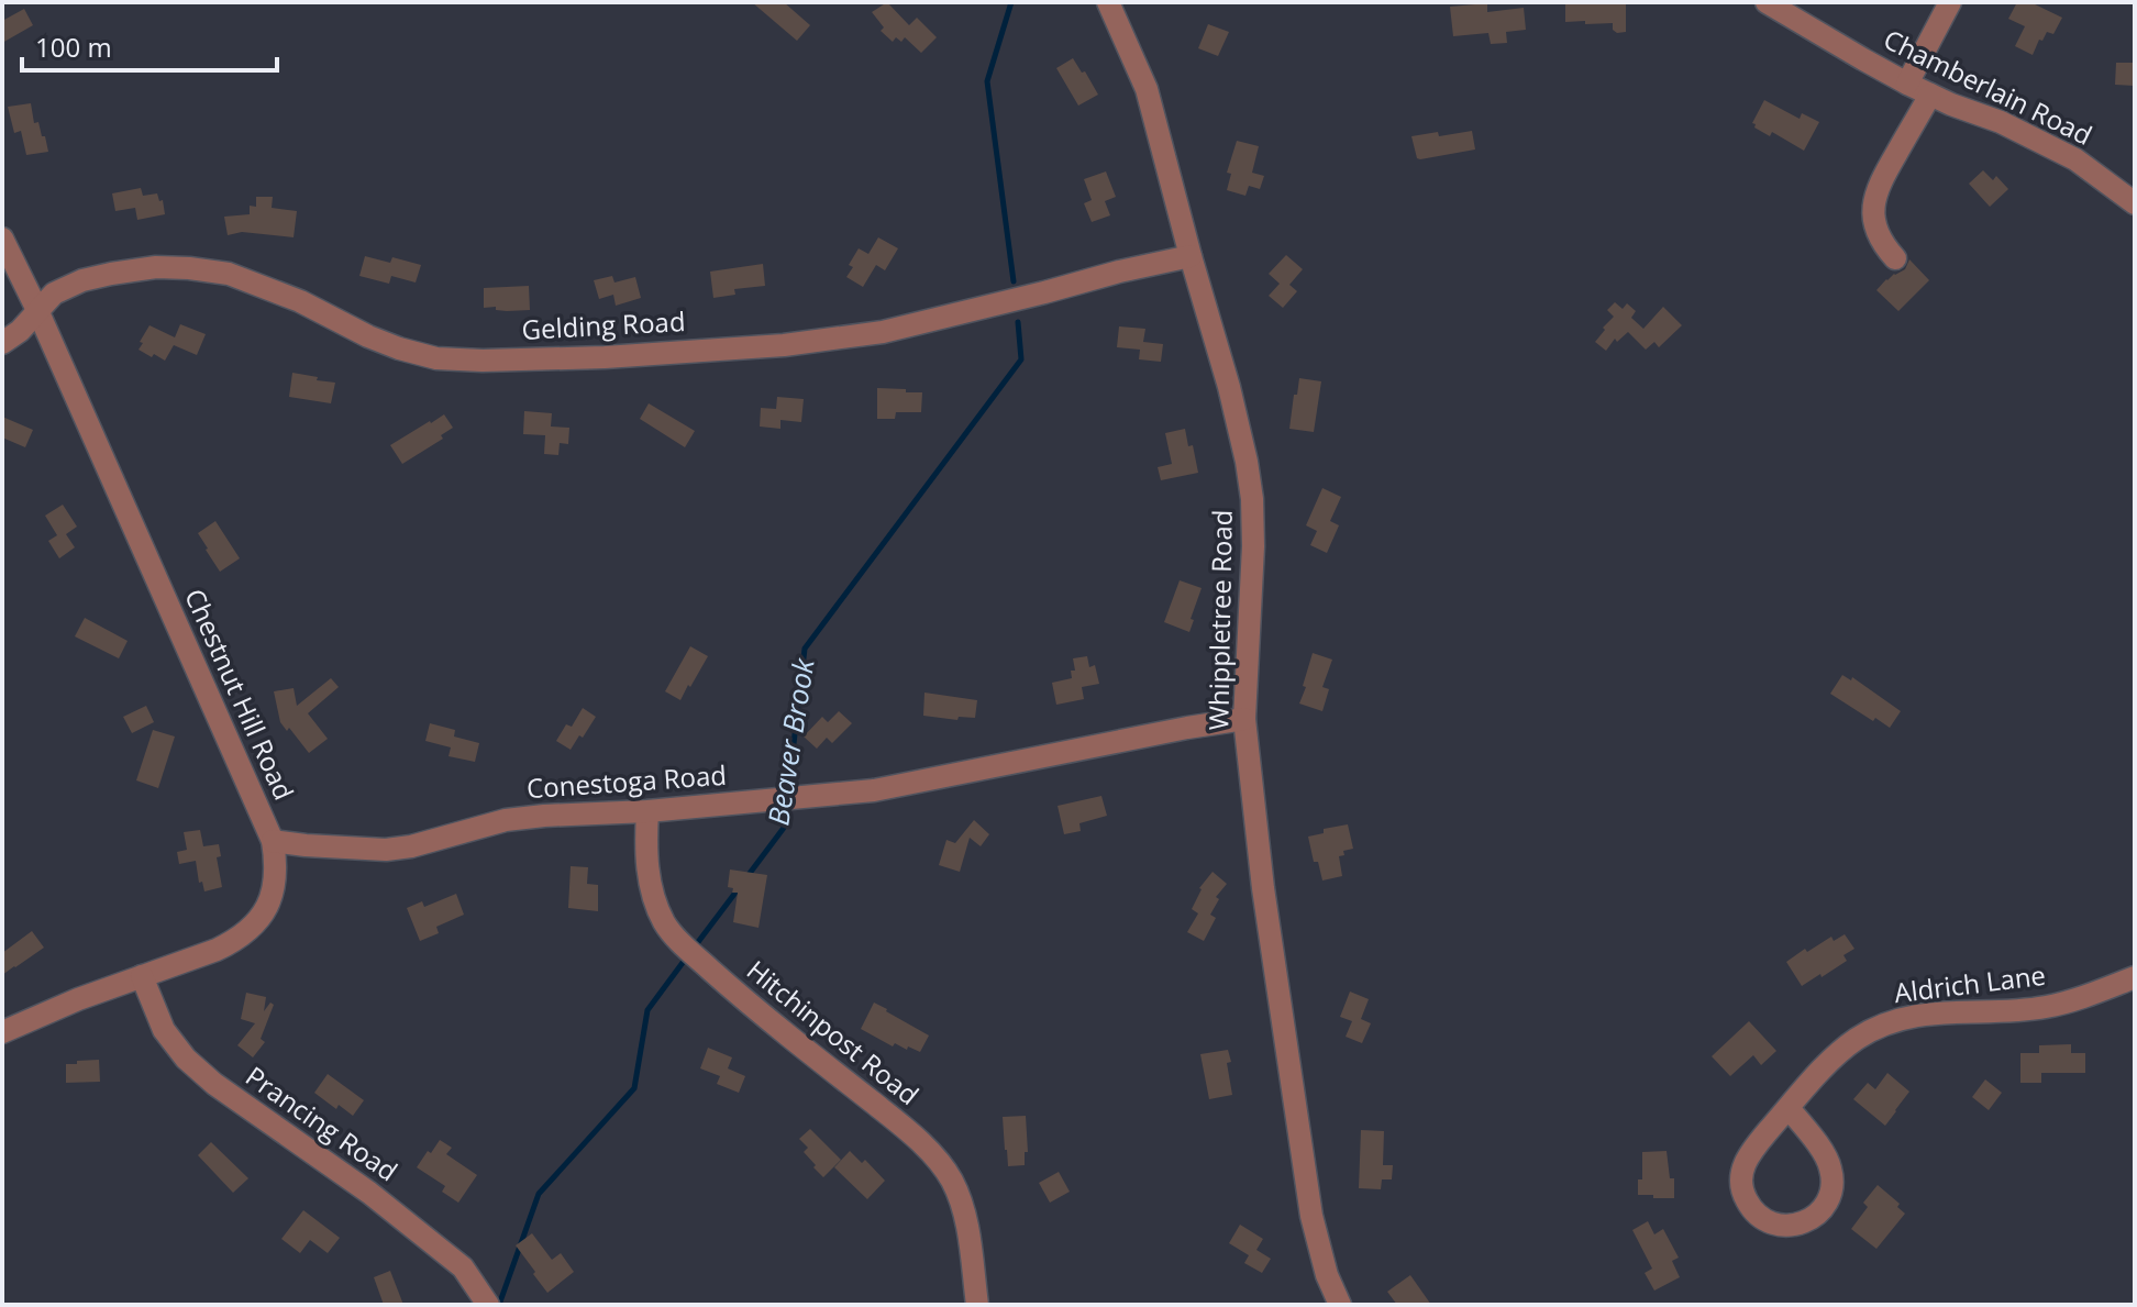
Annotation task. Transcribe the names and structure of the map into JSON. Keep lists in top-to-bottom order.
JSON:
{
  "streets": {
    "street": [
      "Chamberlain Road",
      "Gelding Road",
      "Whippletree Road",
      "Chestnut Hill Road",
      "Conestoga Road",
      "Aldrich Lane",
      "Hitchinpost Road",
      "Prancing Road"
    ]
  },
  "crossings": [
    ["Gelding Road", "Whippletree Road"],
    ["Gelding Road", "Chestnut Hill Road"],
    ["Whippletree Road", "Conestoga Road"],
    ["Chestnut Hill Road", "Conestoga Road"],
    ["Chestnut Hill Road", "Prancing Road"],
    ["Conestoga Road", "Hitchinpost Road"]
  ],
  "water": ["Beaver Brook"],
  "scale_bar": "100 m"
}
